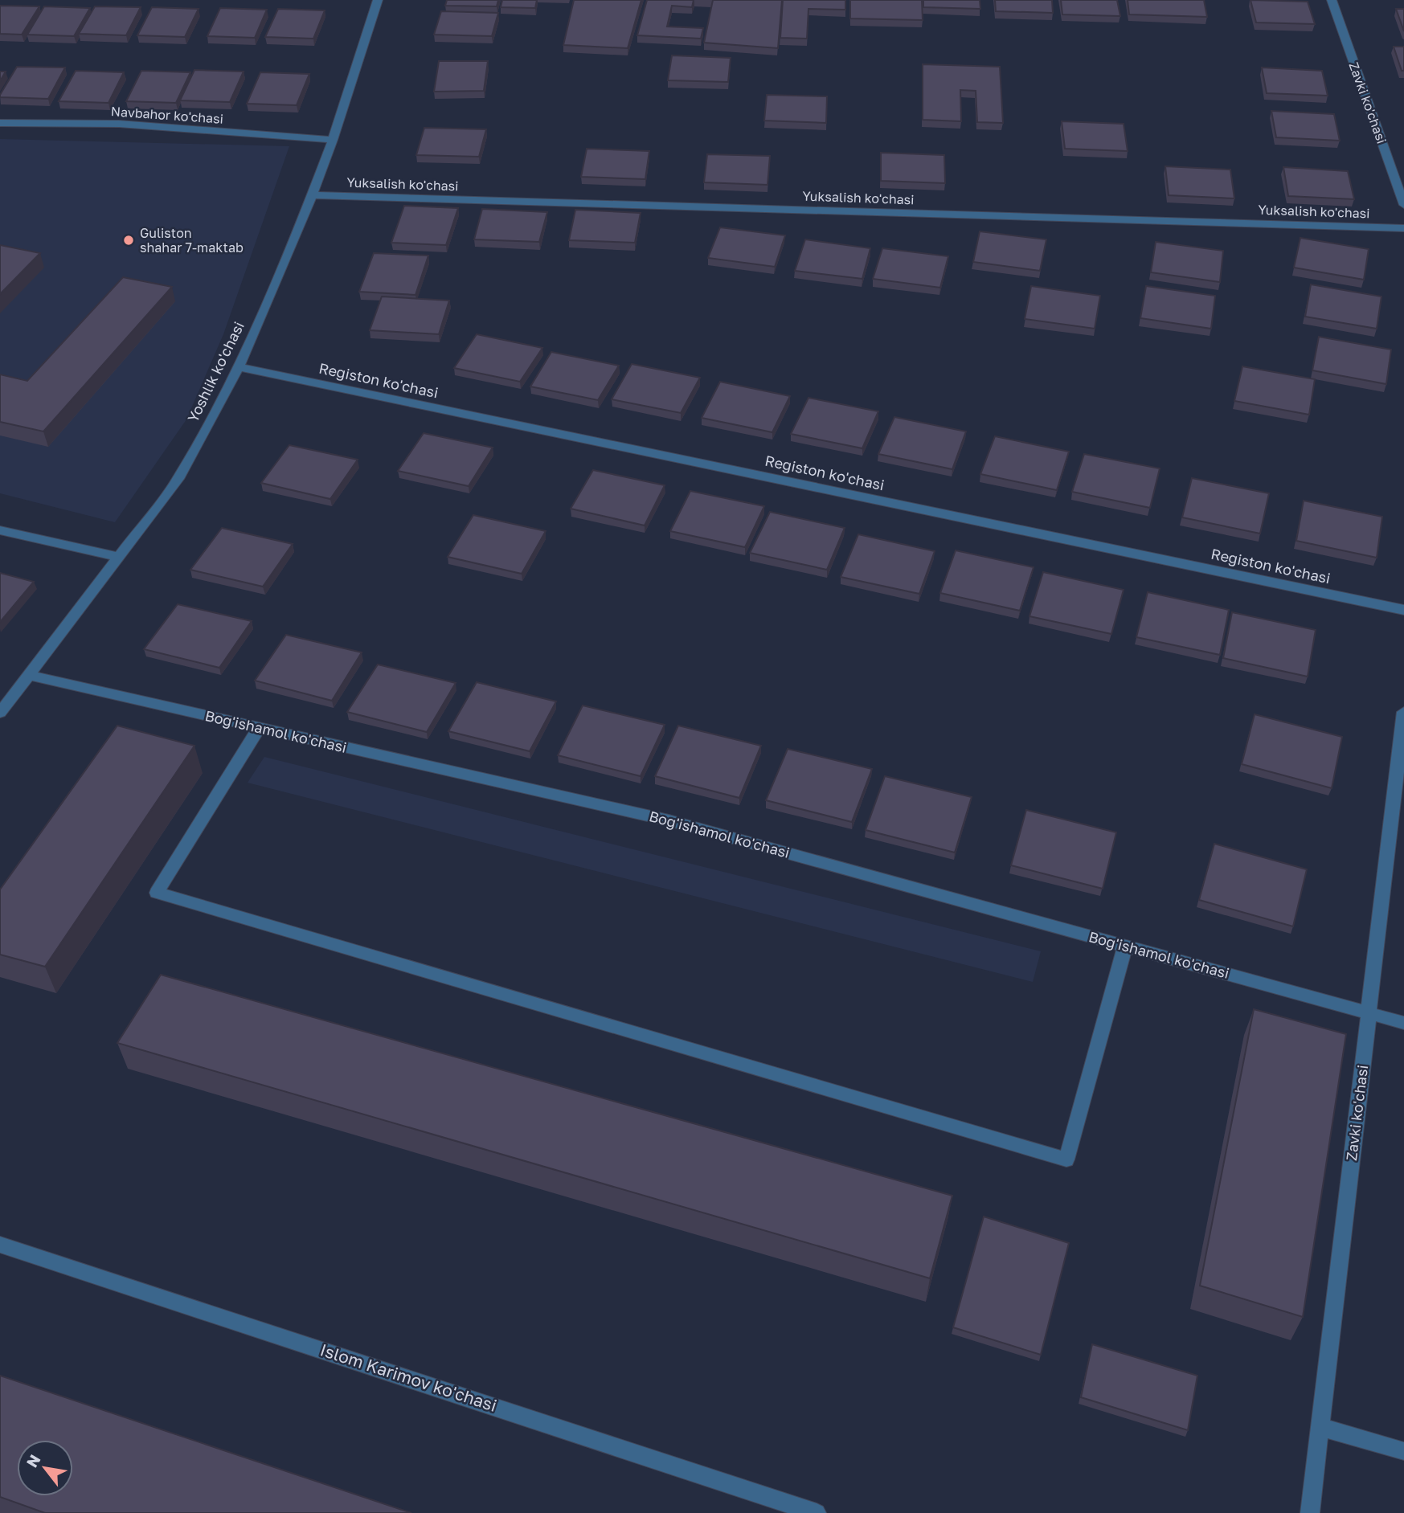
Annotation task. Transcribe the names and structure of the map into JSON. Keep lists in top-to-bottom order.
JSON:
{
  "streets": {
    "street": [
      "Zavki ko'chasi",
      "Navbahor ko'chasi",
      "Yuksalish ko'chasi",
      "Yoshlik ko'chasi",
      "Registon ko'chasi",
      "Bog'ishamol ko'chasi",
      "Islom Karimov ko'chasi"
    ]
  },
  "crossings": [
    ["Zavki ko'chasi", "Bog'ishamol ko'chasi"],
    ["Navbahor ko'chasi", "Yoshlik ko'chasi"],
    ["Yuksalish ko'chasi", "Yoshlik ko'chasi"],
    ["Yoshlik ko'chasi", "Registon ko'chasi"],
    ["Yoshlik ko'chasi", "Bog'ishamol ko'chasi"]
  ],
  "places": ["Guliston shahar 7-maktab"],
  "north": "top left"
}
